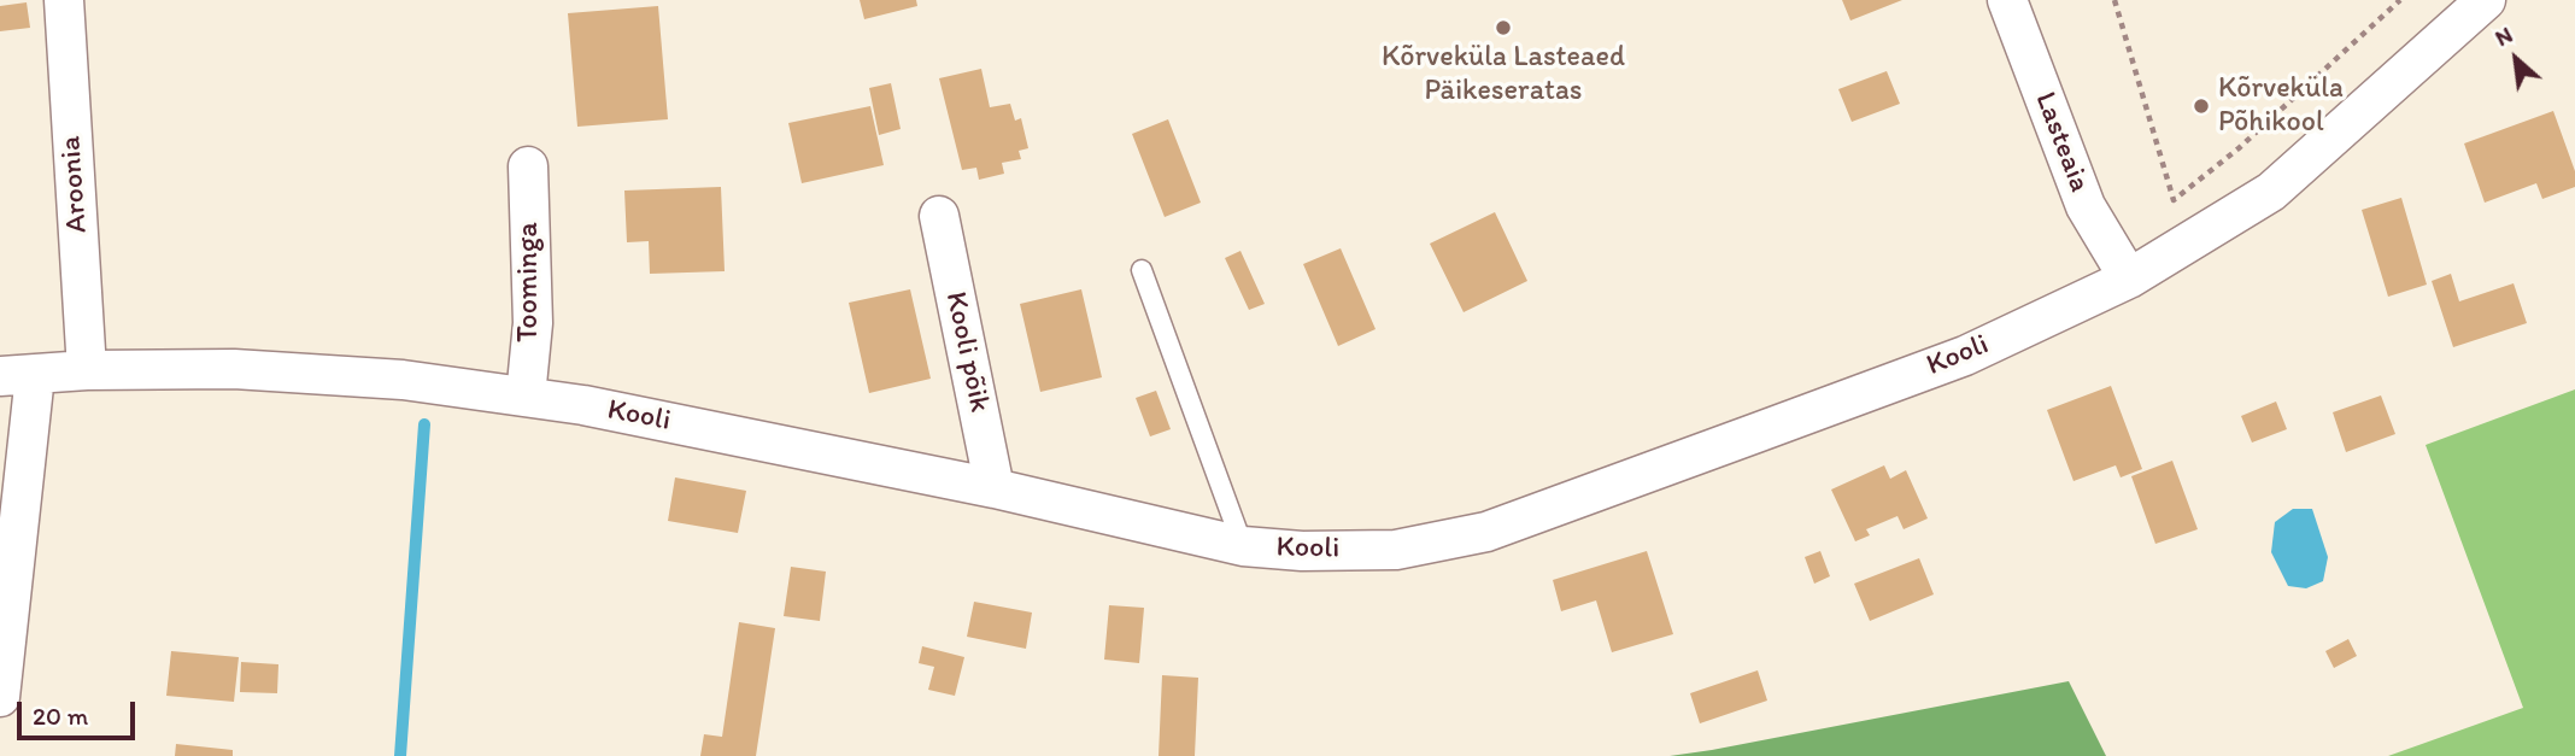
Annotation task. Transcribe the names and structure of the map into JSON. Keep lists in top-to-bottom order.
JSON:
{
  "streets": {
    "street": [
      "Lasteaia",
      "Aroonia",
      "Toominga",
      "Kooli põik",
      "Kooli"
    ]
  },
  "crossings": [
    ["Lasteaia", "Kooli"],
    ["Aroonia", "Kooli"],
    ["Toominga", "Kooli"],
    ["Kooli põik", "Kooli"]
  ],
  "places": ["Kõrveküla Lasteaed Päikeseratas", "Kõrveküla Põhikool"],
  "scale_bar": "20 m",
  "north": "top left"
}
